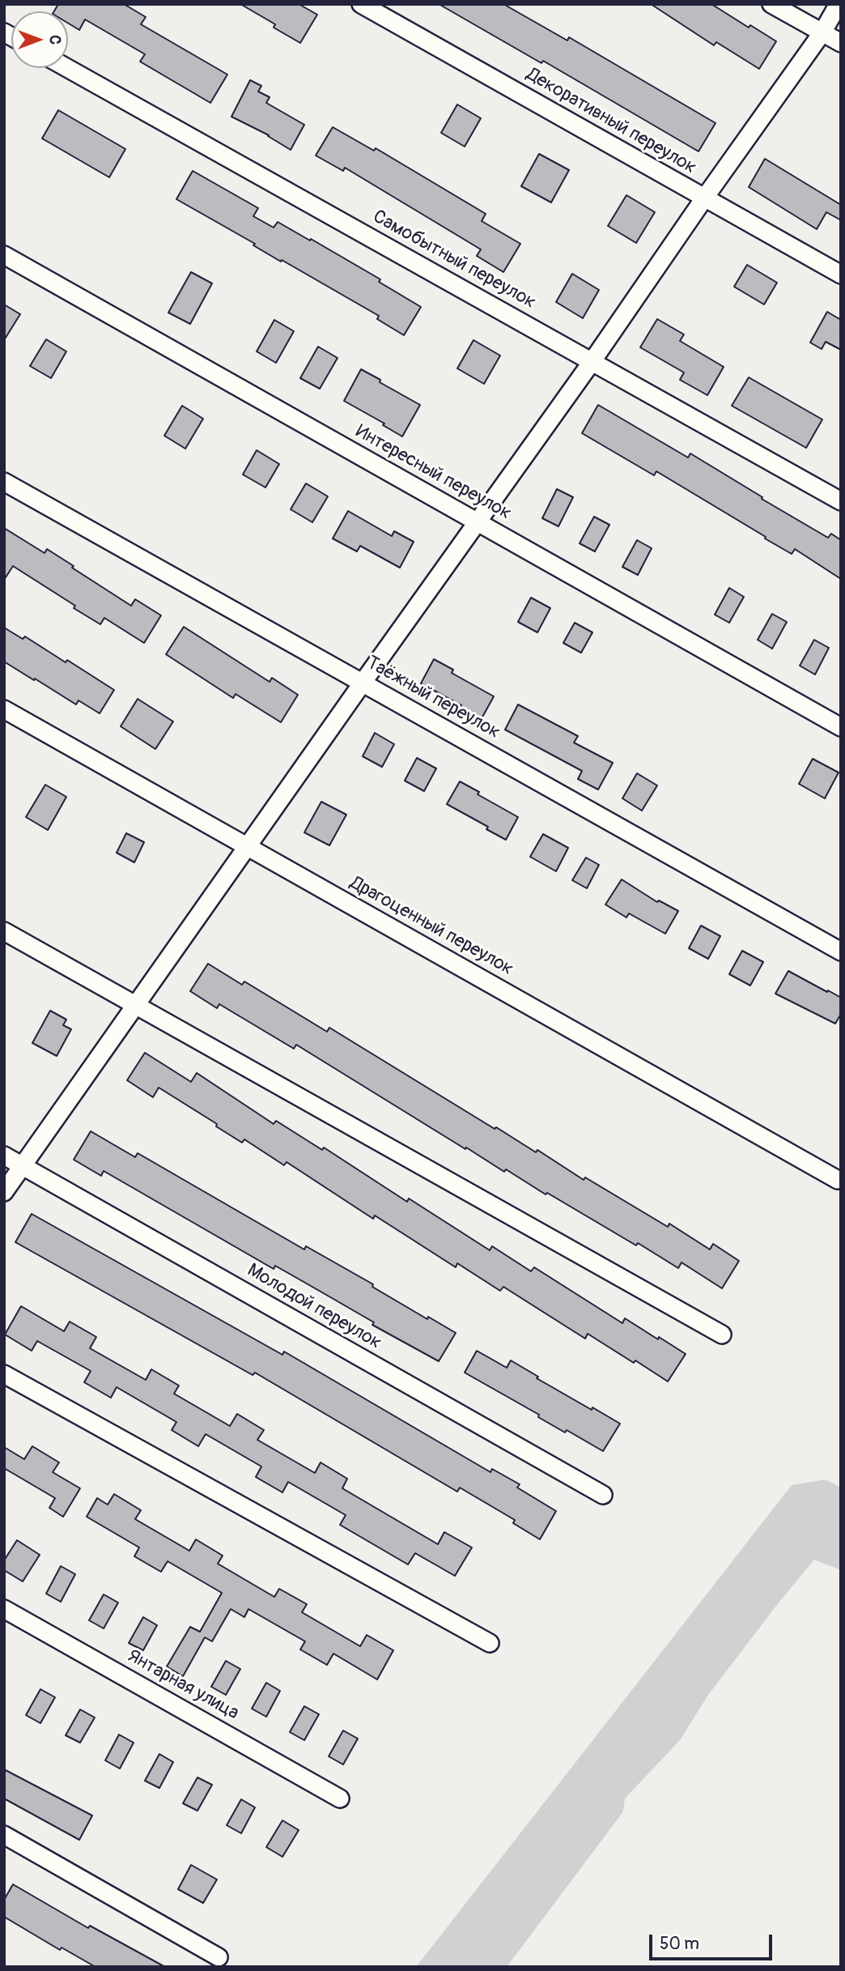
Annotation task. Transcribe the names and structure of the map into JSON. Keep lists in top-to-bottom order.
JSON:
{
  "streets": {
    "street": [
      "Декоративный переулок",
      "Самобытный переулок",
      "Интересный переулок",
      "Таёжный переулок",
      "Драгоценный переулок",
      "Молодой переулок",
      "Янтарная улица"
    ]
  },
  "scale_bar": "50 m",
  "north": "right"
}
